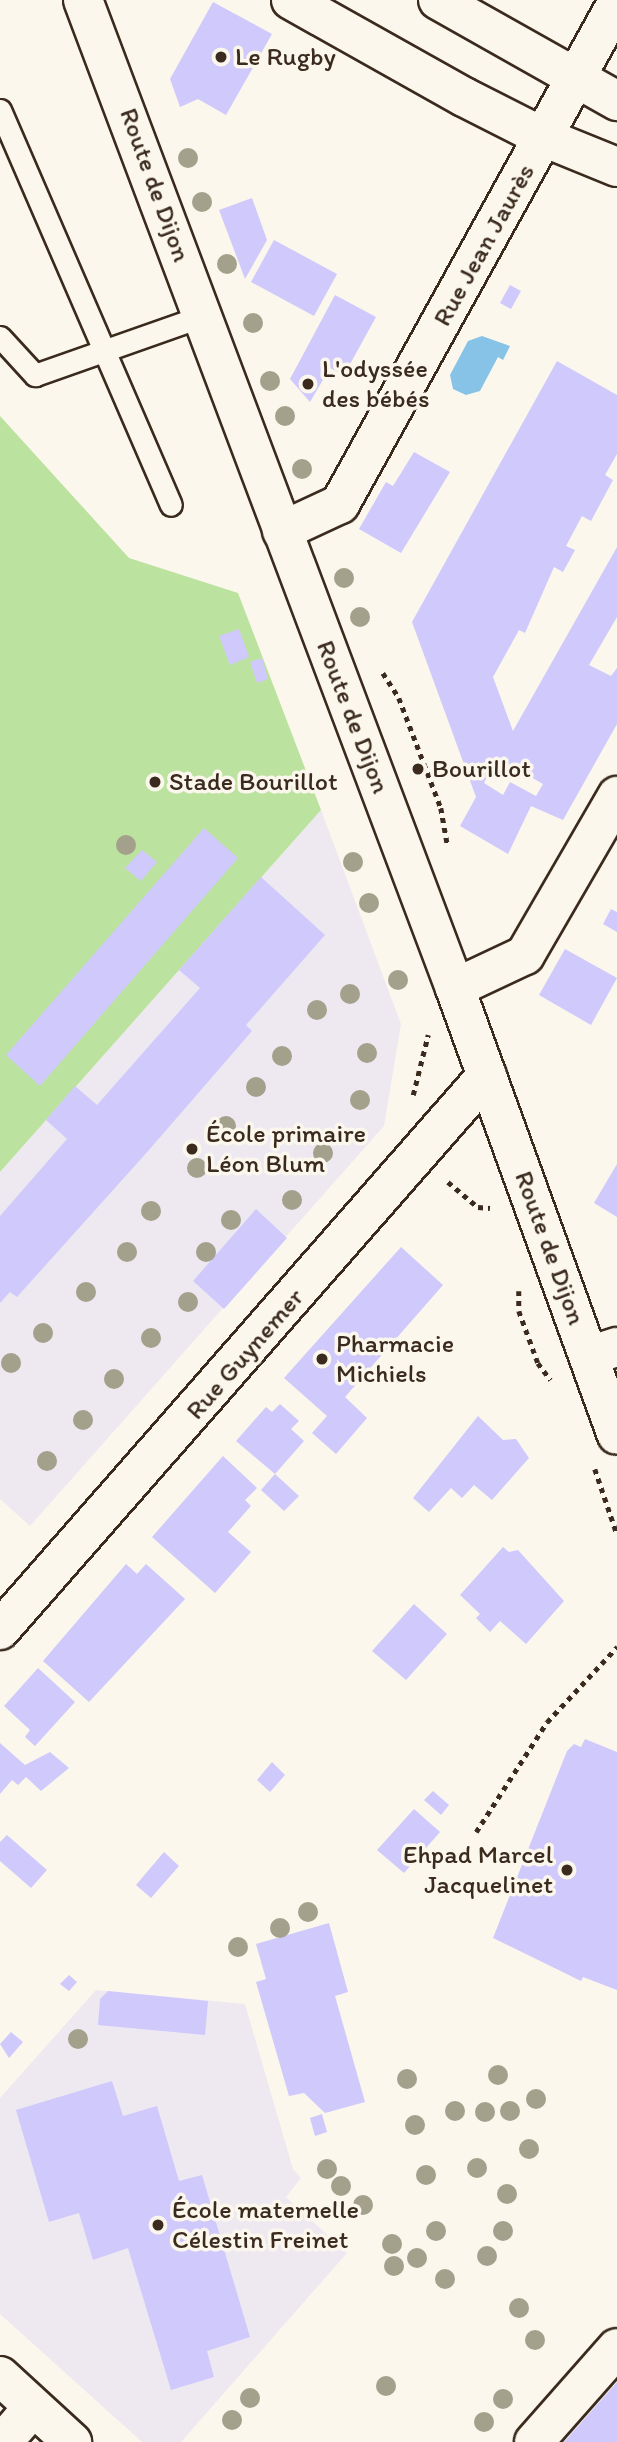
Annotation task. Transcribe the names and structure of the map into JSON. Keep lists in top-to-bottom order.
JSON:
{
  "streets": {
    "main road": ["Route de Dijon", "Rue Jean Jaurès", "Rue Guynemer"]
  },
  "crossings": [
    ["Route de Dijon", "Rue Jean Jaurès"],
    ["Route de Dijon", "Rue Guynemer"]
  ],
  "places": [
    "Le Rugby",
    "L'odyssée des bébés",
    "Bourillot",
    "Stade Bourillot",
    "École primaire Léon Blum",
    "Pharmacie Michiels",
    "Ehpad Marcel Jacquelinet",
    "École maternelle Célestin Freinet"
  ]
}
